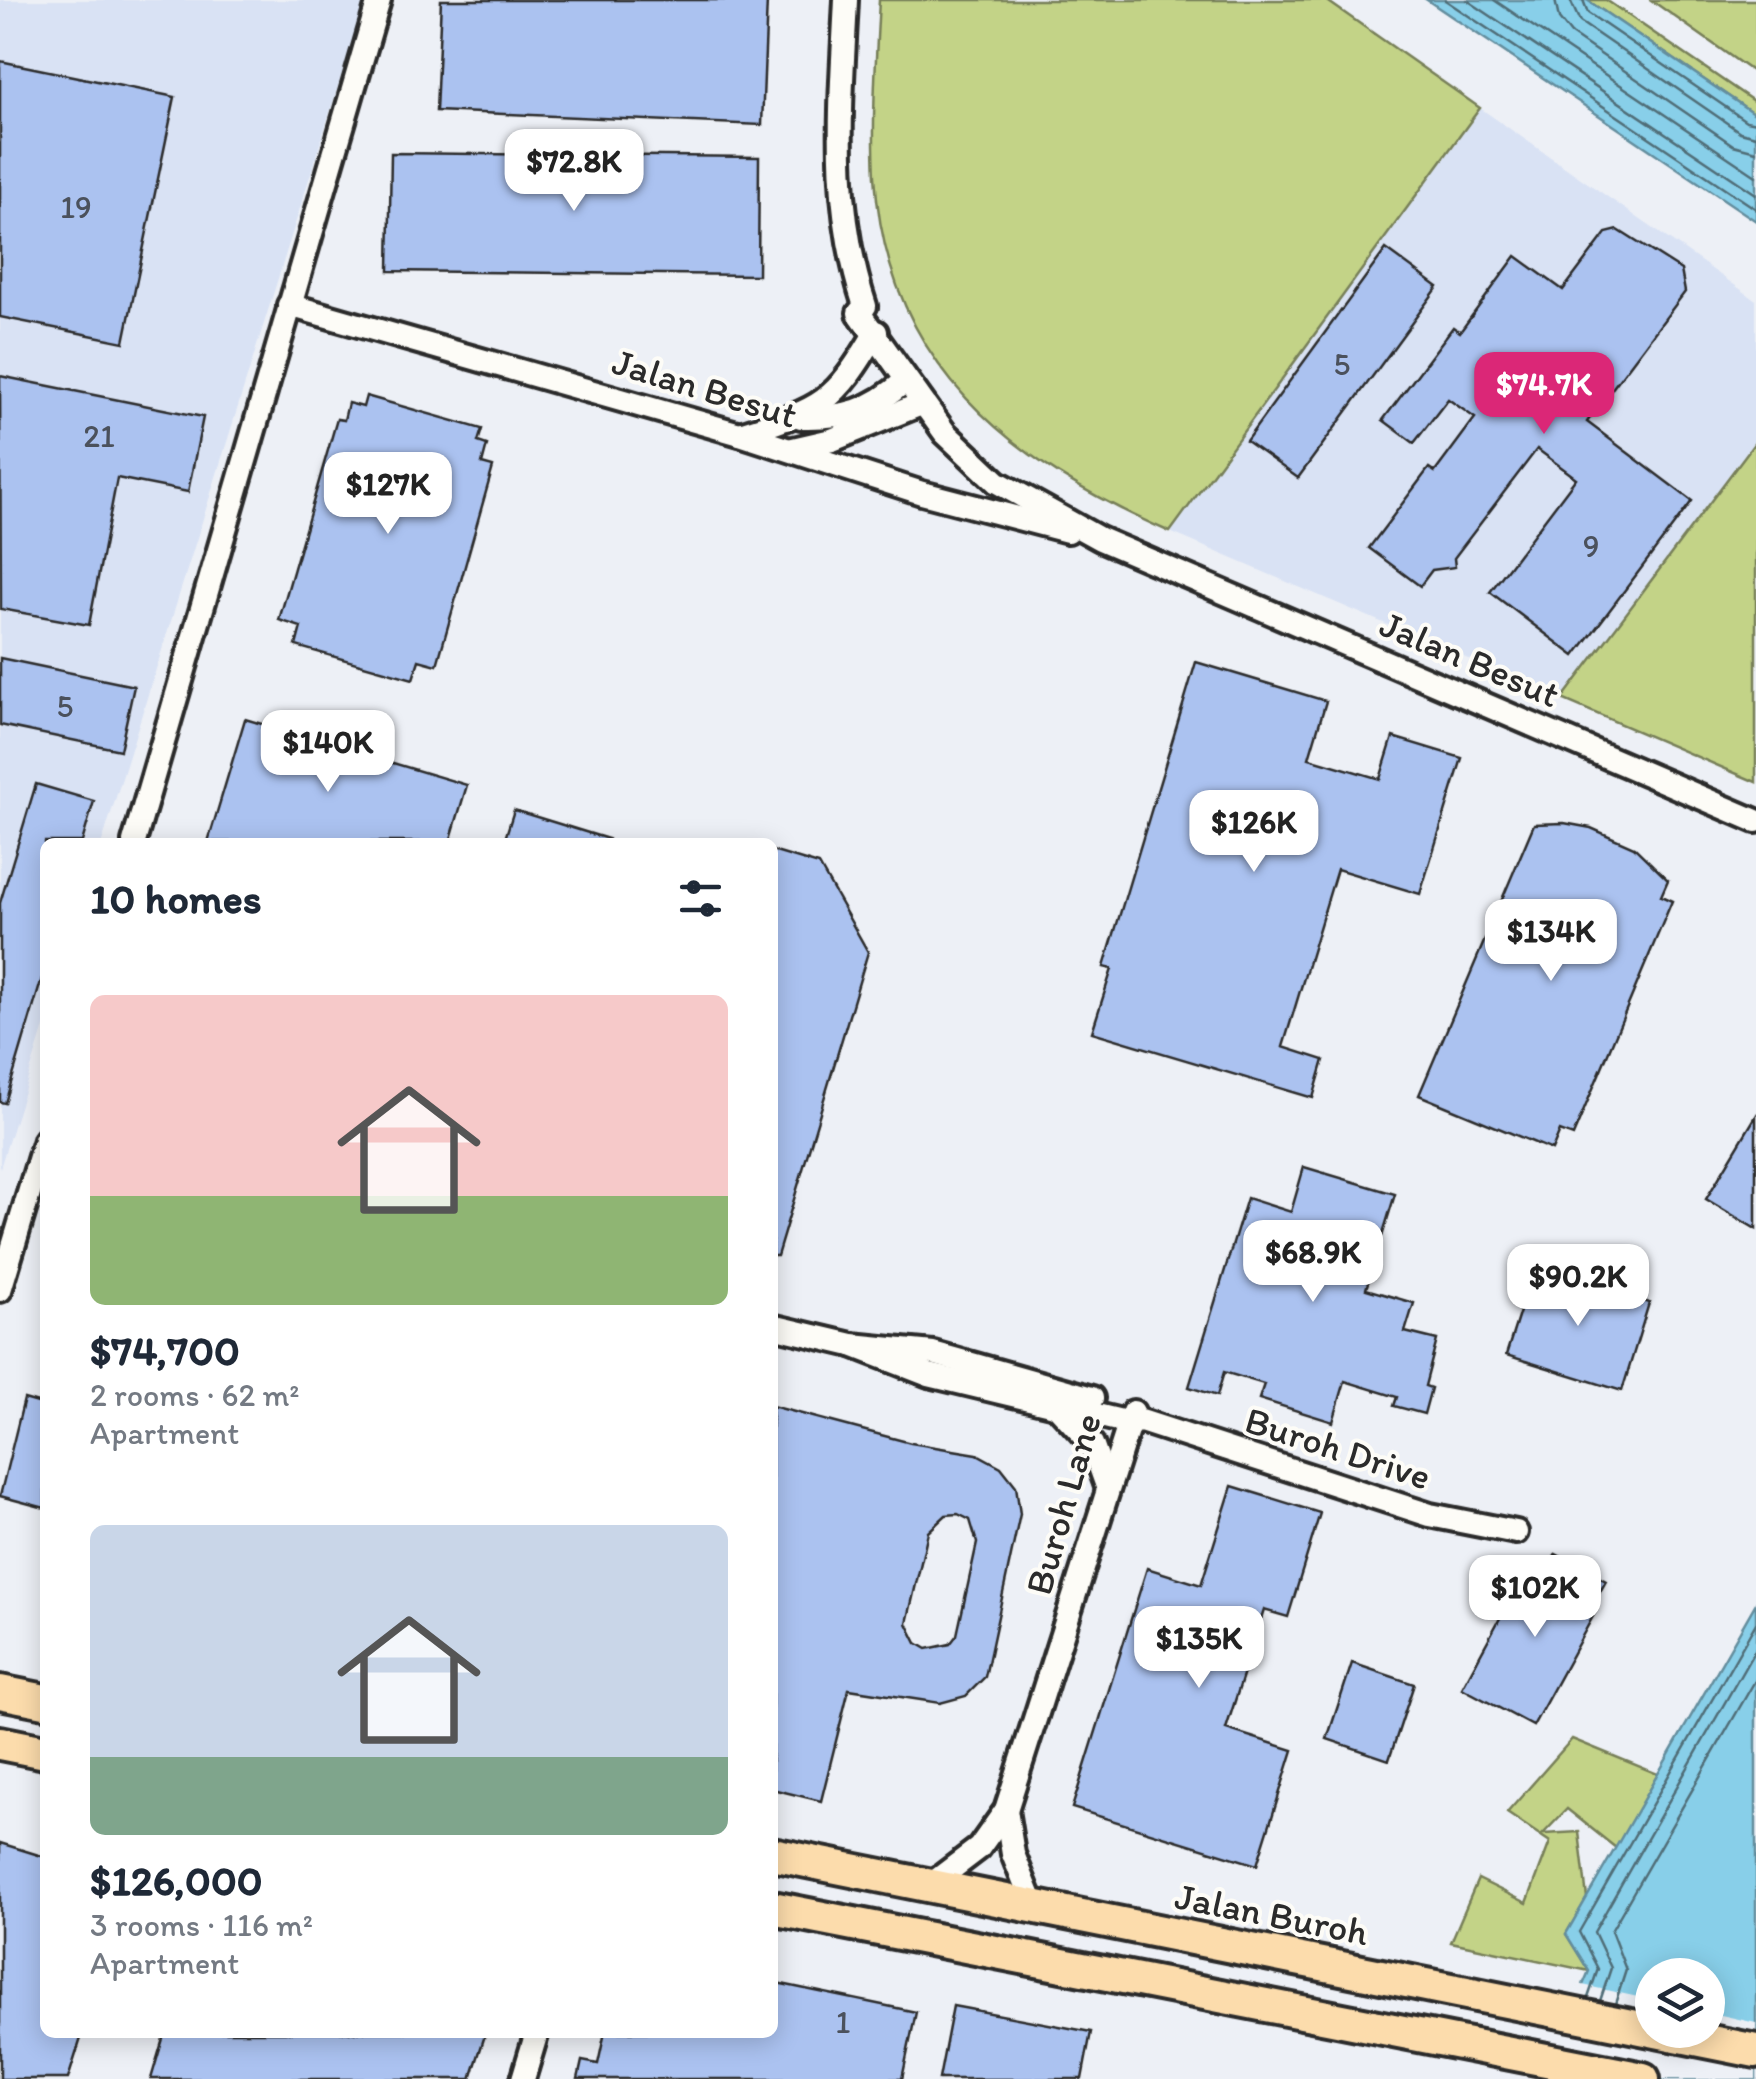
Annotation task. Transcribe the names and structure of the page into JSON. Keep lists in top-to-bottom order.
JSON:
{
  "streets": {
    "highway": ["Jalan Buroh"],
    "street": ["Jalan Besut", "Buroh Drive", "Buroh Lane"]
  },
  "crossings": [
    ["Buroh Drive", "Buroh Lane"],
    ["Buroh Lane", "Jalan Buroh"]
  ],
  "house_numbers": [
    "19",
    "5",
    "21",
    "9",
    "5",
    "1"
  ],
  "page": {
    "price": [
      "$72.8K",
      "$74.7K",
      "$127K",
      "$140K",
      "$126K",
      "$134K",
      "$68.9K",
      "$90.2K",
      "$102K",
      "$135K"
    ],
    "heading": "10 homes",
    "list": [
      {
        "name": "$74,700",
        "note": "2 rooms · 62 m² · Apartment"
      },
      {
        "name": "$126,000",
        "note": "3 rooms · 116 m² · Apartment"
      }
    ]
  }
}
